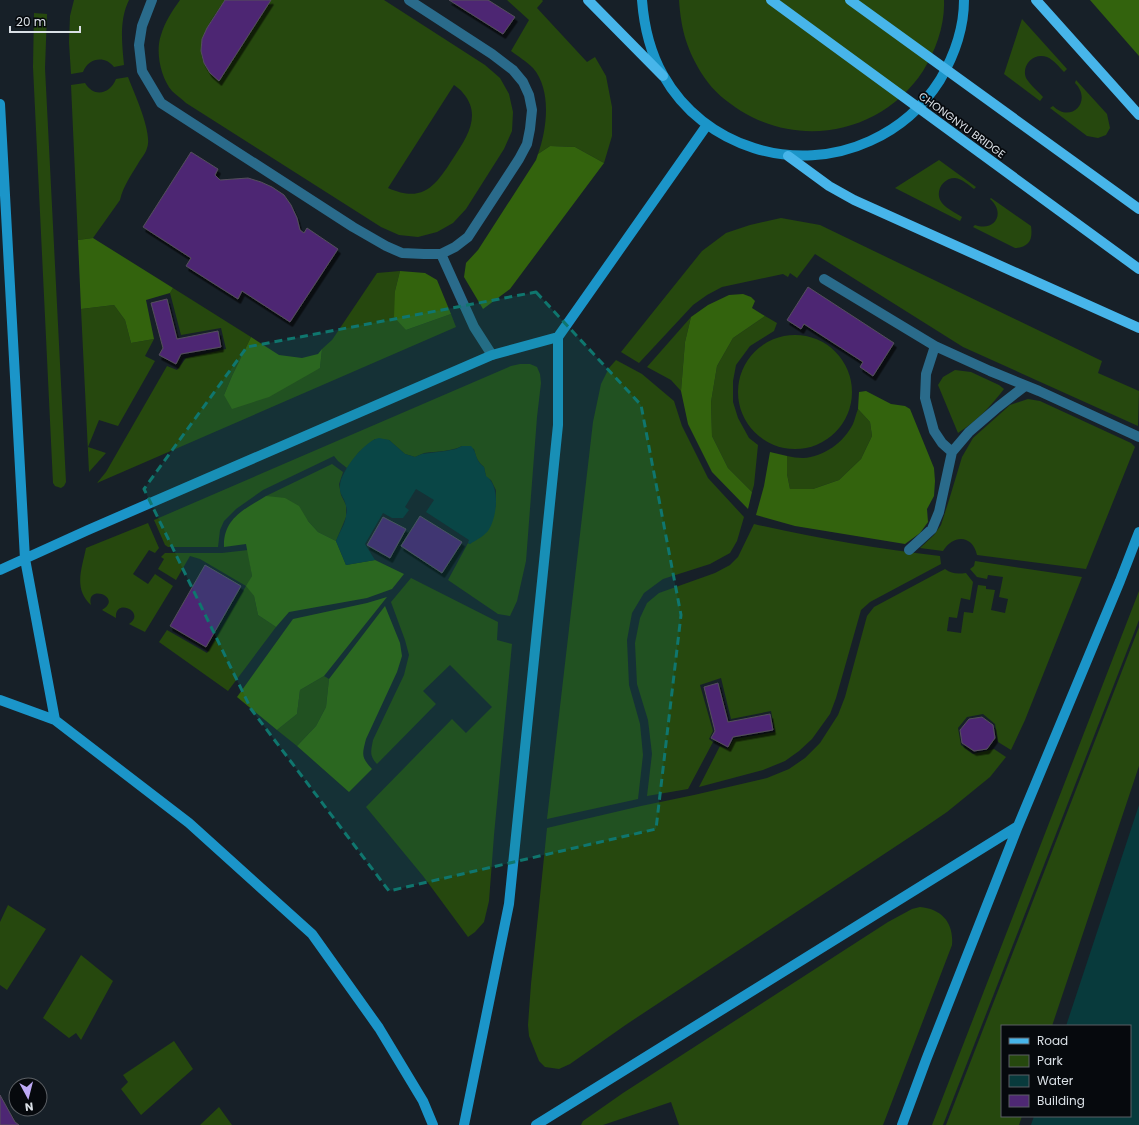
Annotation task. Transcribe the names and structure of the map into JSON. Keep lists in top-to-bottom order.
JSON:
{
  "streets": {
    "main road": ["CHONGNYU BRIDGE"]
  },
  "legend": [
    "Road",
    "Park",
    "Water",
    "Building"
  ],
  "scale_bar": "20 m",
  "north": "bottom"
}
